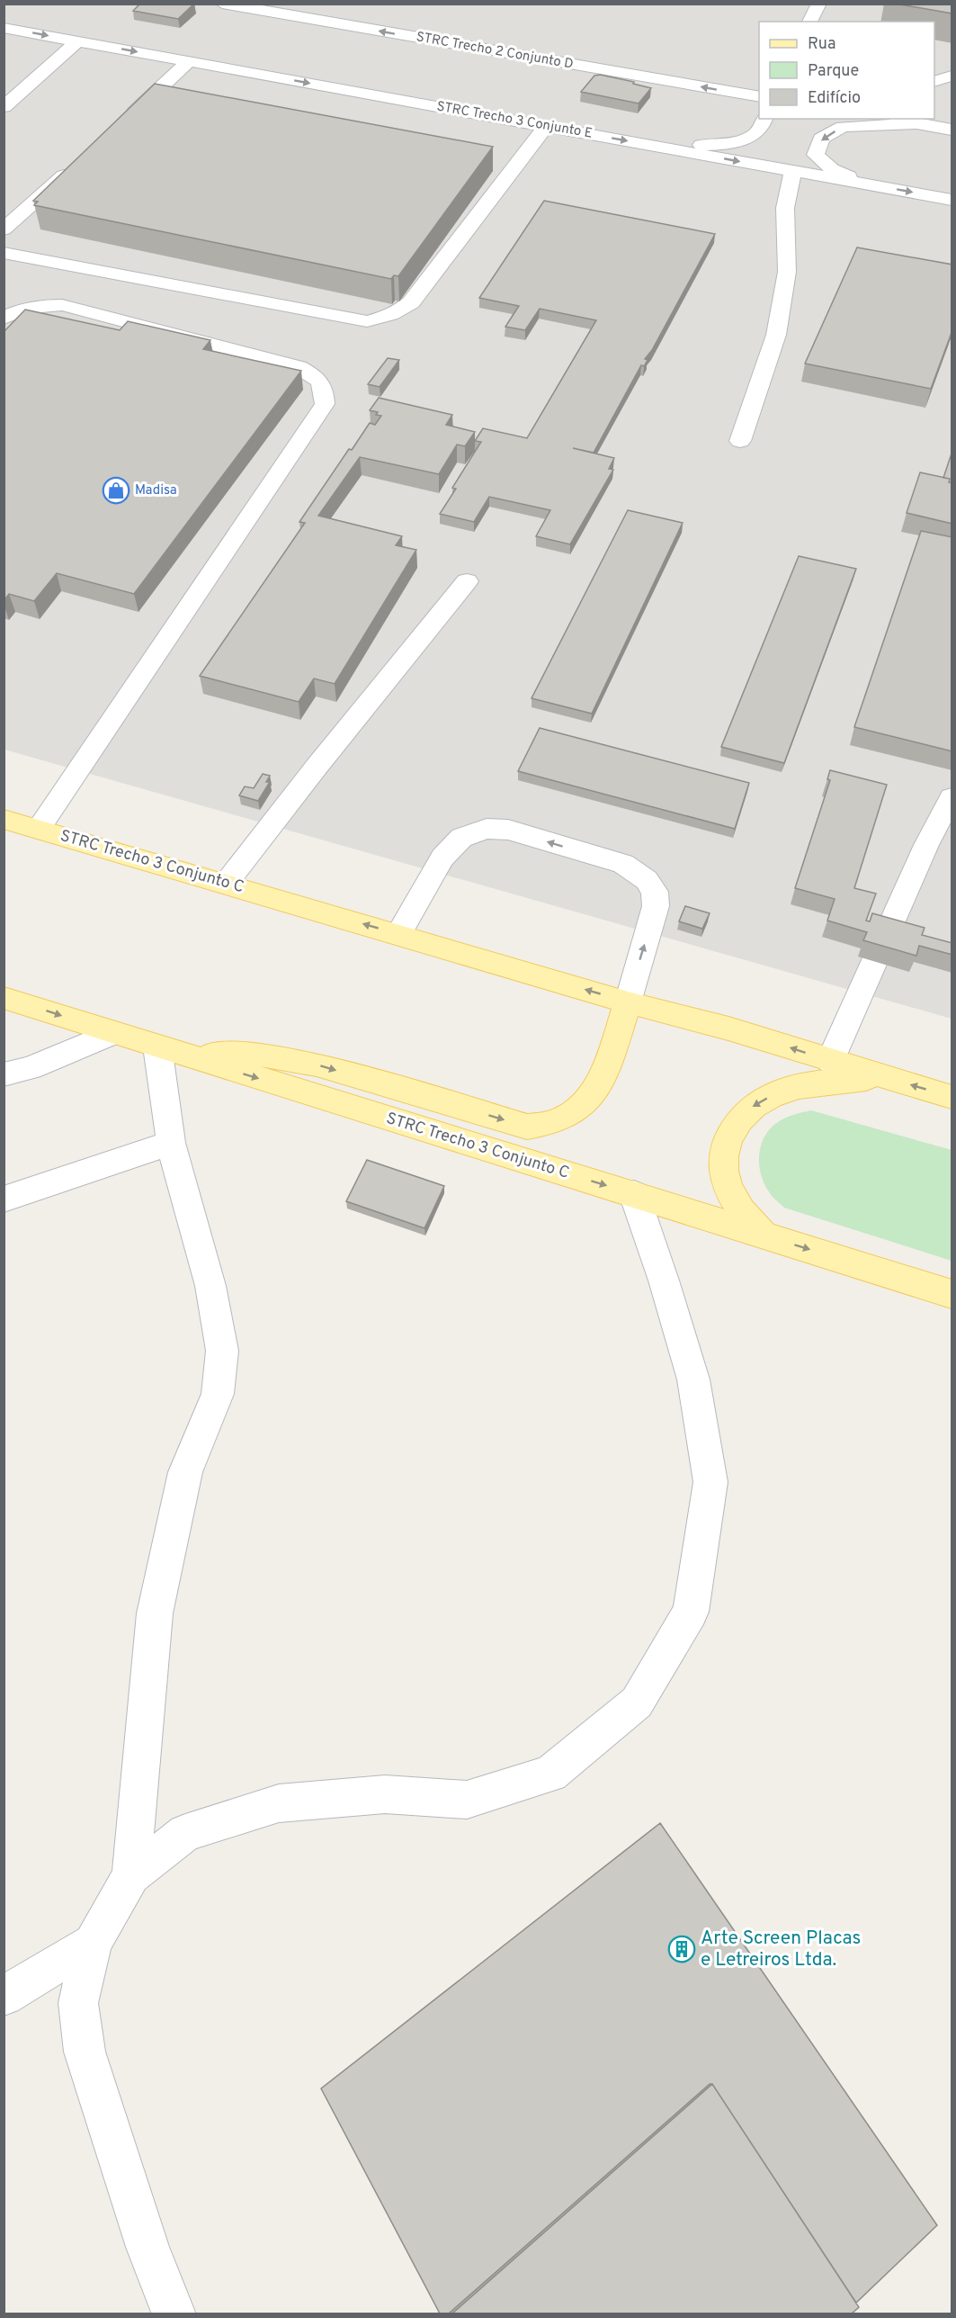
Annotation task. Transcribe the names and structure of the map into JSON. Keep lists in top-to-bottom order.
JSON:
{
  "streets": {
    "main road": ["STRC Trecho 3 Conjunto C"],
    "street": ["STRC Trecho 2 Conjunto D", "STRC Trecho 3 Conjunto E"]
  },
  "one_way": ["STRC Trecho 2 Conjunto D", "STRC Trecho 3 Conjunto E"],
  "places": {
    "shop": ["Madisa"],
    "building": ["Arte Screen Placas e Letreiros Ltda."]
  },
  "legend": ["Rua", "Parque", "Edifício"]
}
